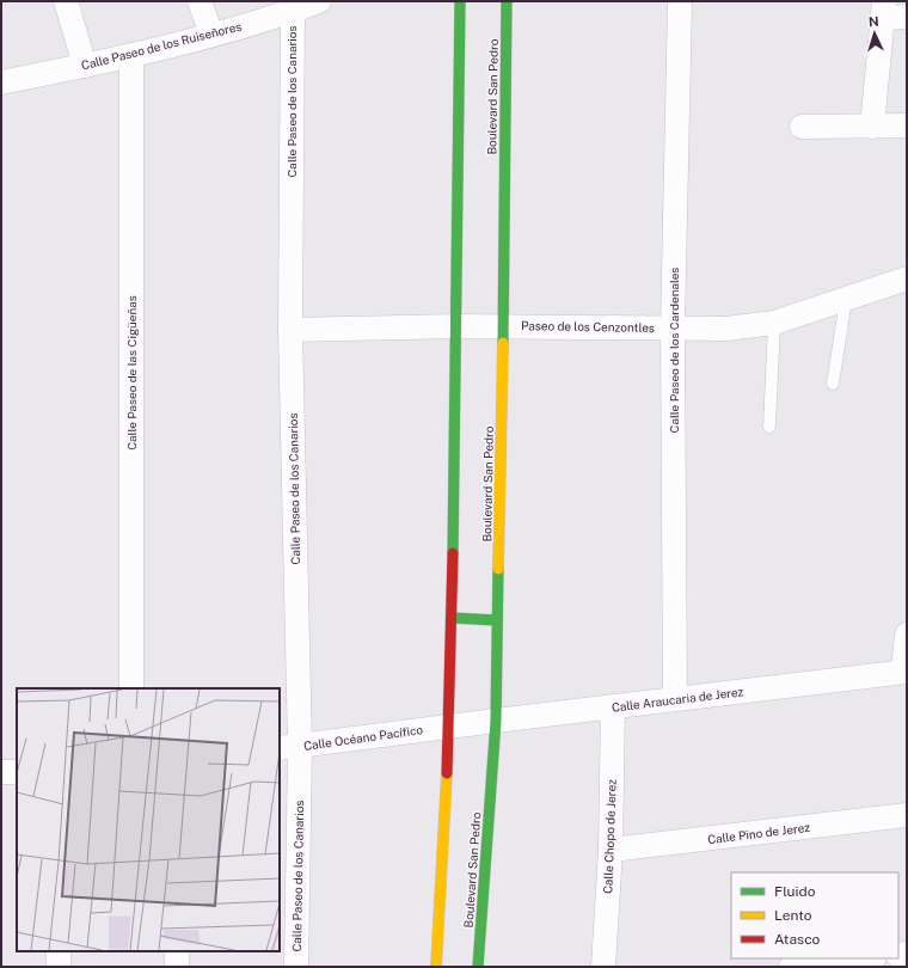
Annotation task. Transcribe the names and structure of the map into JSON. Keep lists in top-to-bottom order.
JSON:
{
  "streets": {
    "street": [
      "Calle Paseo de los Ruiseñores",
      "Boulevard San Pedro",
      "Calle Paseo de los Canarios",
      "Paseo de los Cenzontles",
      "Calle Paseo de los Cardenales",
      "Calle Paseo de las Cigüeñas",
      "Calle Araucaria de Jerez",
      "Calle Océano Pacífico",
      "Calle Pino de Jerez",
      "Calle Chopo de Jerez"
    ]
  },
  "crossings": [
    ["Calle Paseo de los Ruiseñores", "Calle Paseo de los Canarios"],
    ["Calle Paseo de los Ruiseñores", "Calle Paseo de las Cigüeñas"],
    ["Boulevard San Pedro", "Paseo de los Cenzontles"],
    ["Boulevard San Pedro", "Calle Araucaria de Jerez"],
    ["Calle Paseo de los Canarios", "Paseo de los Cenzontles"],
    ["Calle Paseo de los Canarios", "Calle Océano Pacífico"],
    ["Paseo de los Cenzontles", "Calle Paseo de los Cardenales"],
    ["Calle Paseo de los Cardenales", "Calle Araucaria de Jerez"],
    ["Calle Araucaria de Jerez", "Calle Océano Pacífico"],
    ["Calle Araucaria de Jerez", "Calle Chopo de Jerez"],
    ["Calle Pino de Jerez", "Calle Chopo de Jerez"]
  ],
  "legend": ["Fluido", "Lento", "Atasco"],
  "north": "top"
}
